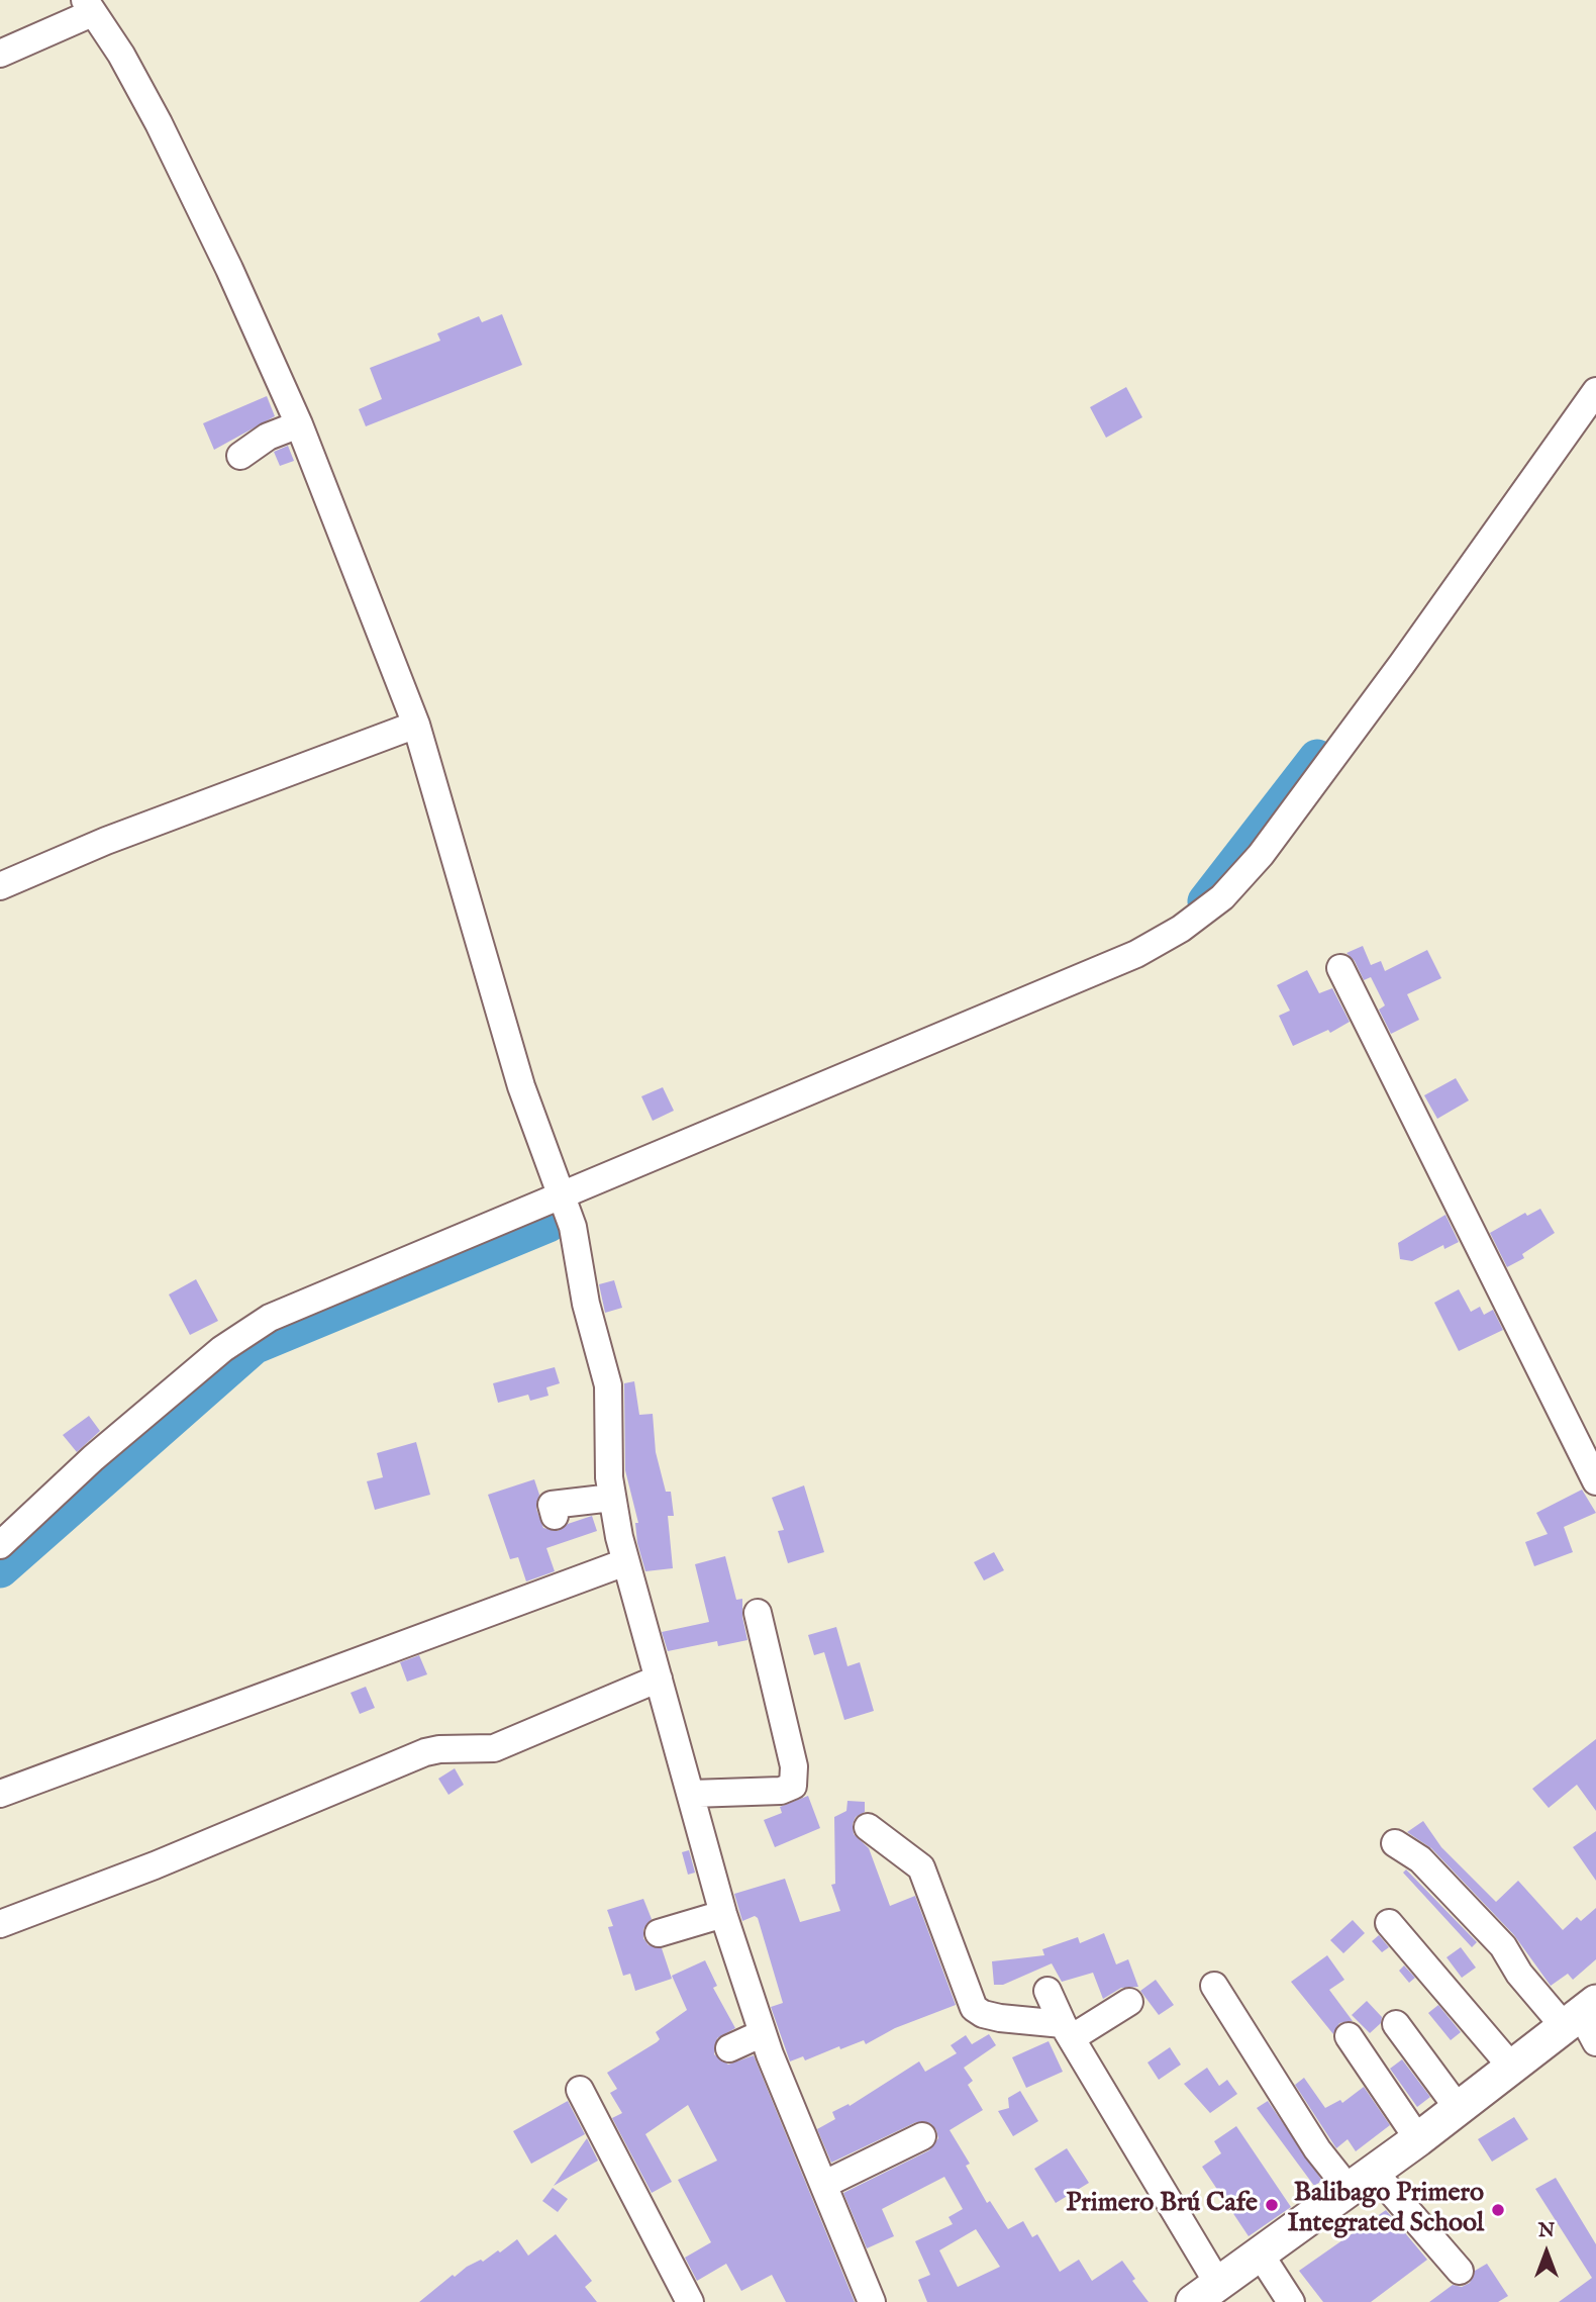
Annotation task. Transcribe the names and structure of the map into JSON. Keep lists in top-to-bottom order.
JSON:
{
  "places": ["Primero Brú Cafe", "Balibago Primero Integrated School"],
  "north": "top"
}
